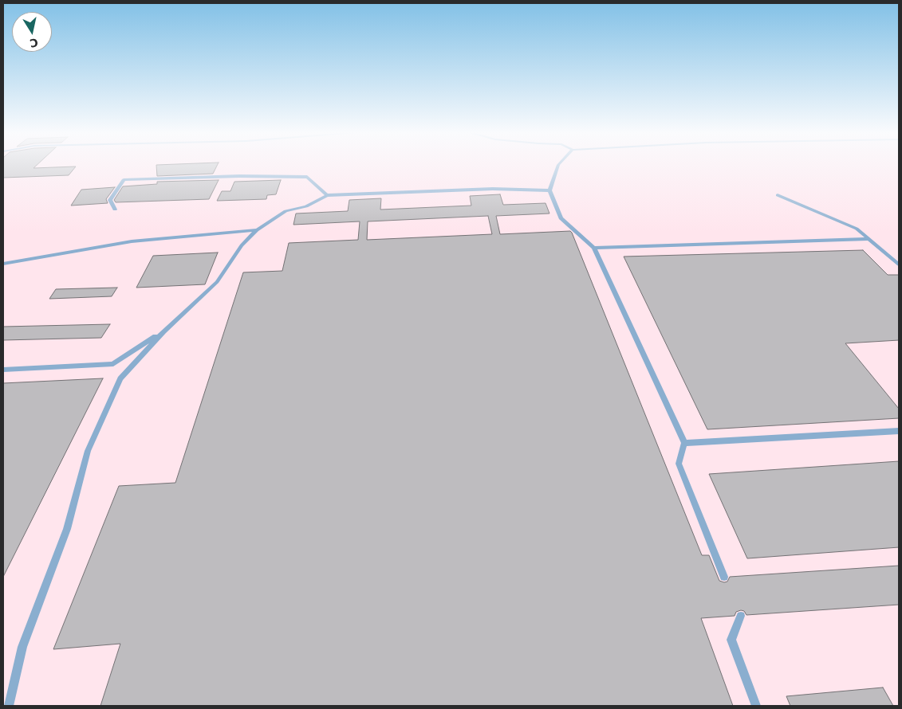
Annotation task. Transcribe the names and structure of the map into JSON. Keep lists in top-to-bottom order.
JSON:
{
  "north": "bottom"
}
